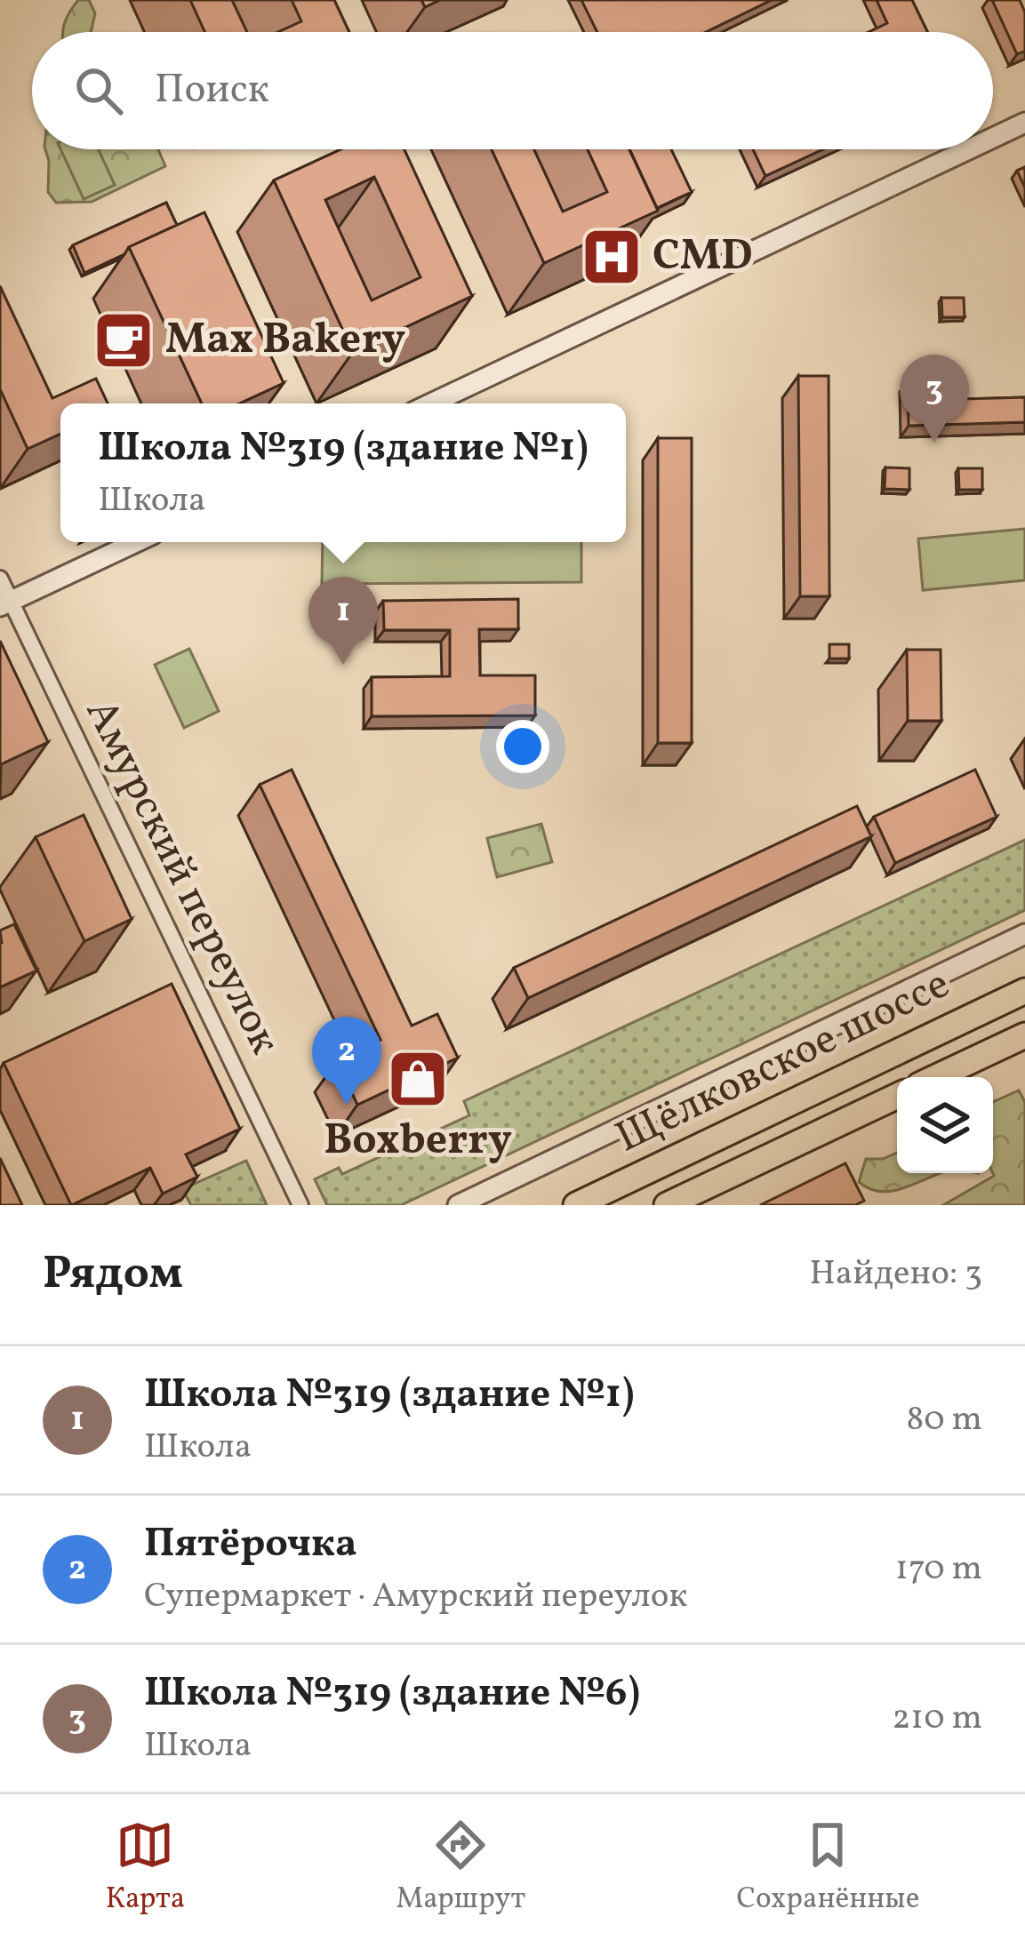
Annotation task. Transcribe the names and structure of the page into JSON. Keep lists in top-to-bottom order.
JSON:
{
  "streets": {
    "main road": ["Щёлковское шоссе"],
    "street": ["Амурский переулок"]
  },
  "places": {
    "hospital": ["CMD"],
    "cafe": ["Max Bakery"],
    "shop": ["Boxberry"]
  },
  "page": {
    "search": "Поиск",
    "pins": ["3", "1", "2"],
    "popup": ["Школа №319 (здание №1)", "Школа"],
    "heading": ["Рядом", "Найдено: 3"],
    "list": [
      {
        "mark": "1",
        "name": "Школа №319 (здание №1)",
        "note": "Школа",
        "value": "80 m"
      },
      {
        "mark": "2",
        "name": "Пятёрочка",
        "note": "Супермаркет · Амурский переулок",
        "value": "170 m"
      },
      {
        "mark": "3",
        "name": "Школа №319 (здание №6)",
        "note": "Школа",
        "value": "210 m"
      }
    ],
    "nav": ["Карта", "Маршрут", "Сохранённые"]
  }
}
